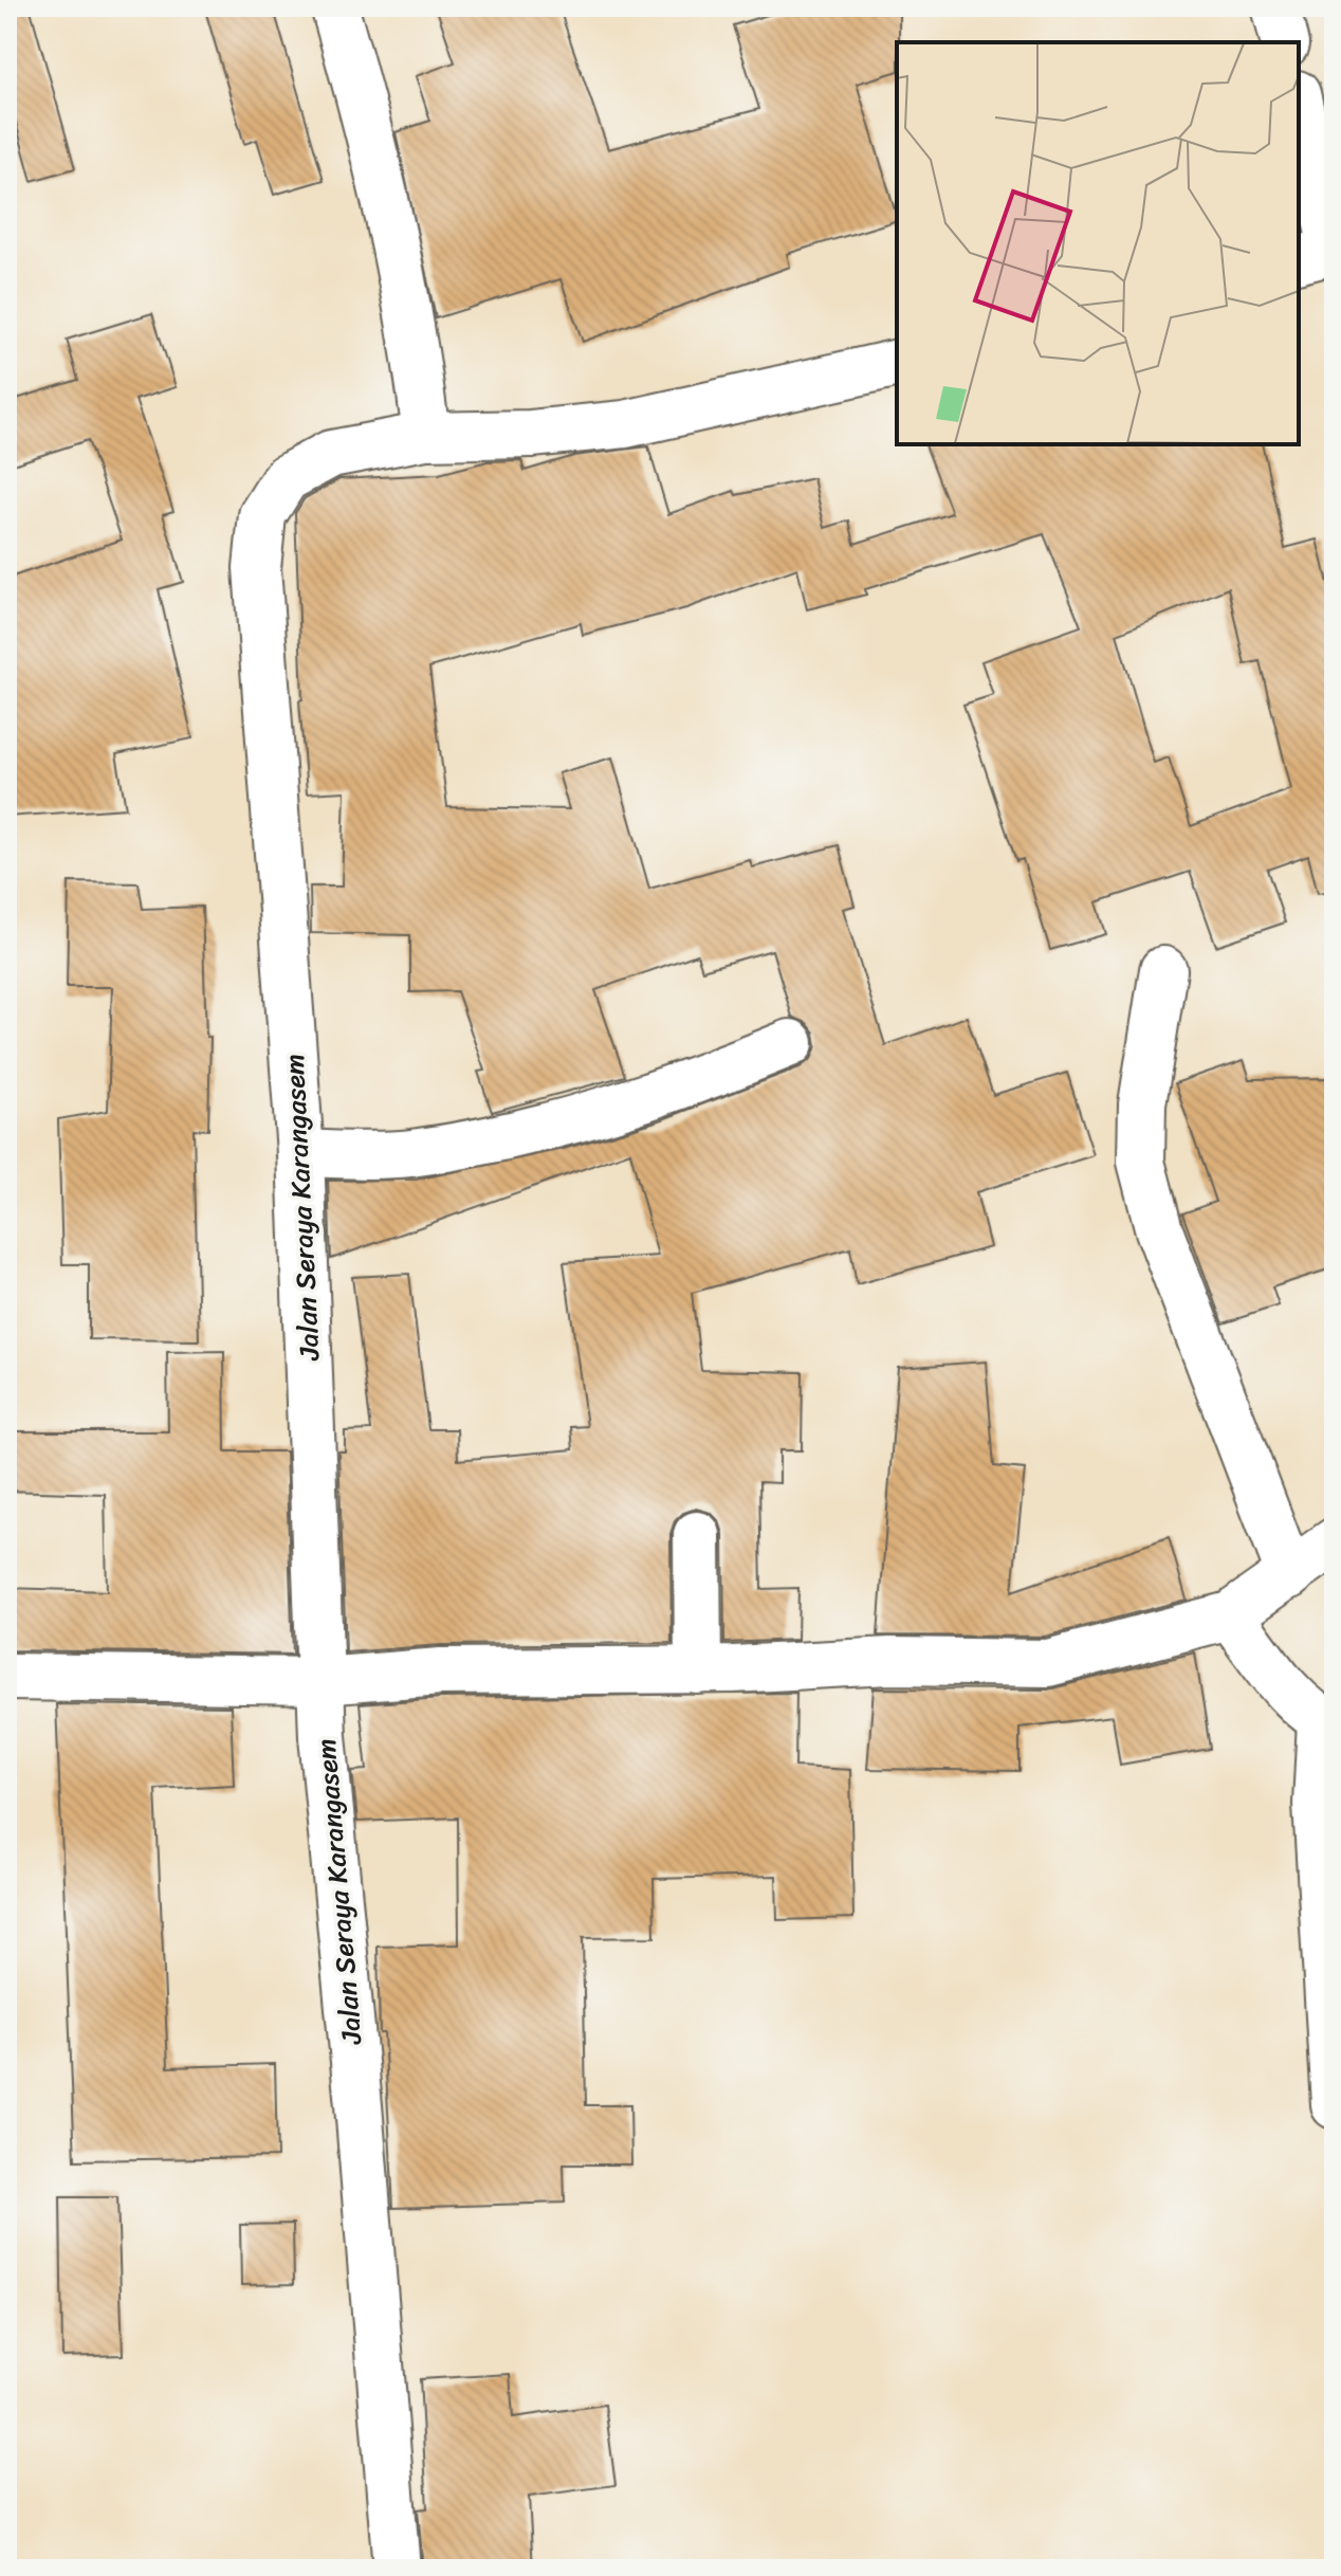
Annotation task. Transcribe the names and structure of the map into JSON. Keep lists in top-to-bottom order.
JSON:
{
  "streets": {
    "street": ["Jalan Seraya Karangasem"]
  }
}
